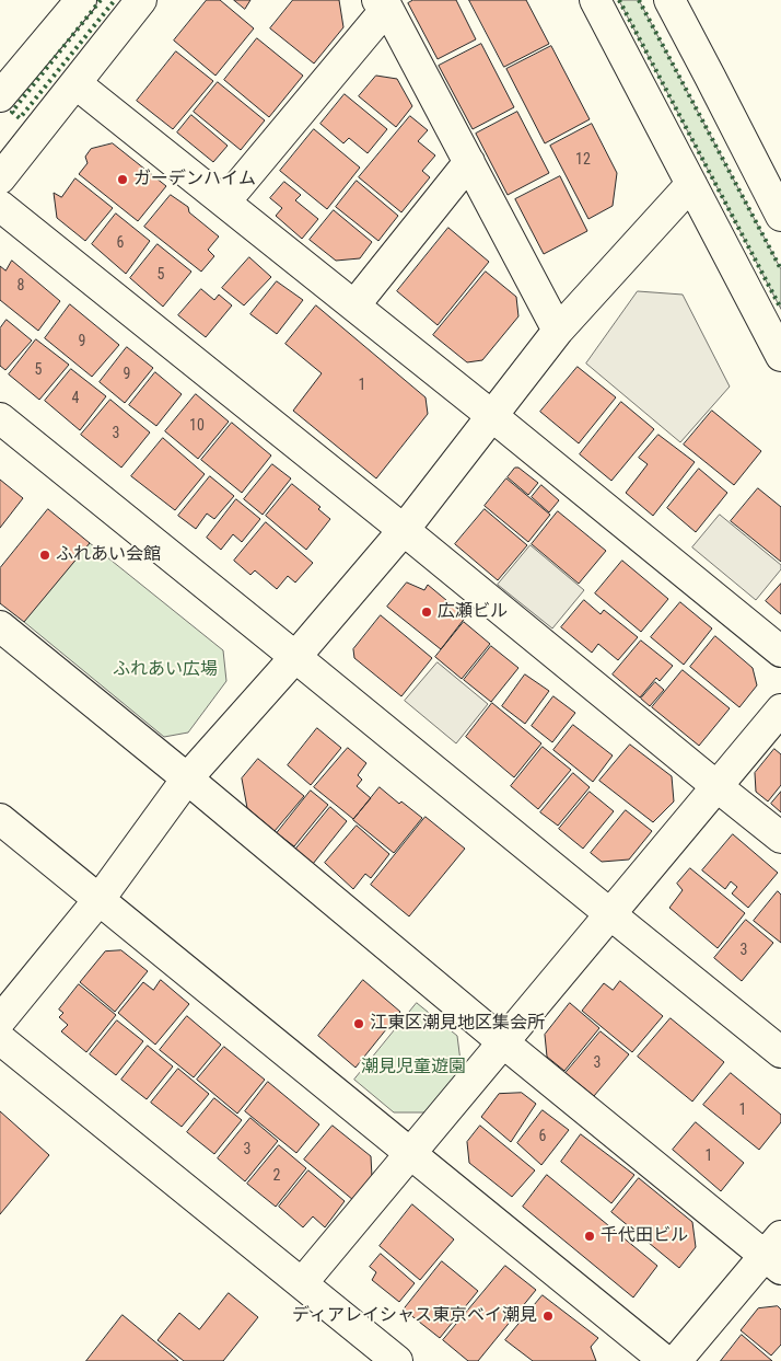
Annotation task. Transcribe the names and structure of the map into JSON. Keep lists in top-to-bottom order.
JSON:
{
  "parks": ["ふれあい広場", "潮見児童遊園"],
  "places": [
    "ガーデンハイム",
    "ふれあい会館",
    "広瀬ビル",
    "江東区潮見地区集会所",
    "千代田ビル",
    "ディアレイシャス東京ベイ潮見"
  ],
  "house_numbers": [
    "12",
    "6",
    "5",
    "8",
    "9",
    "5",
    "9",
    "1",
    "4",
    "10",
    "3",
    "3",
    "3",
    "1",
    "6",
    "3",
    "1",
    "2"
  ]
}
